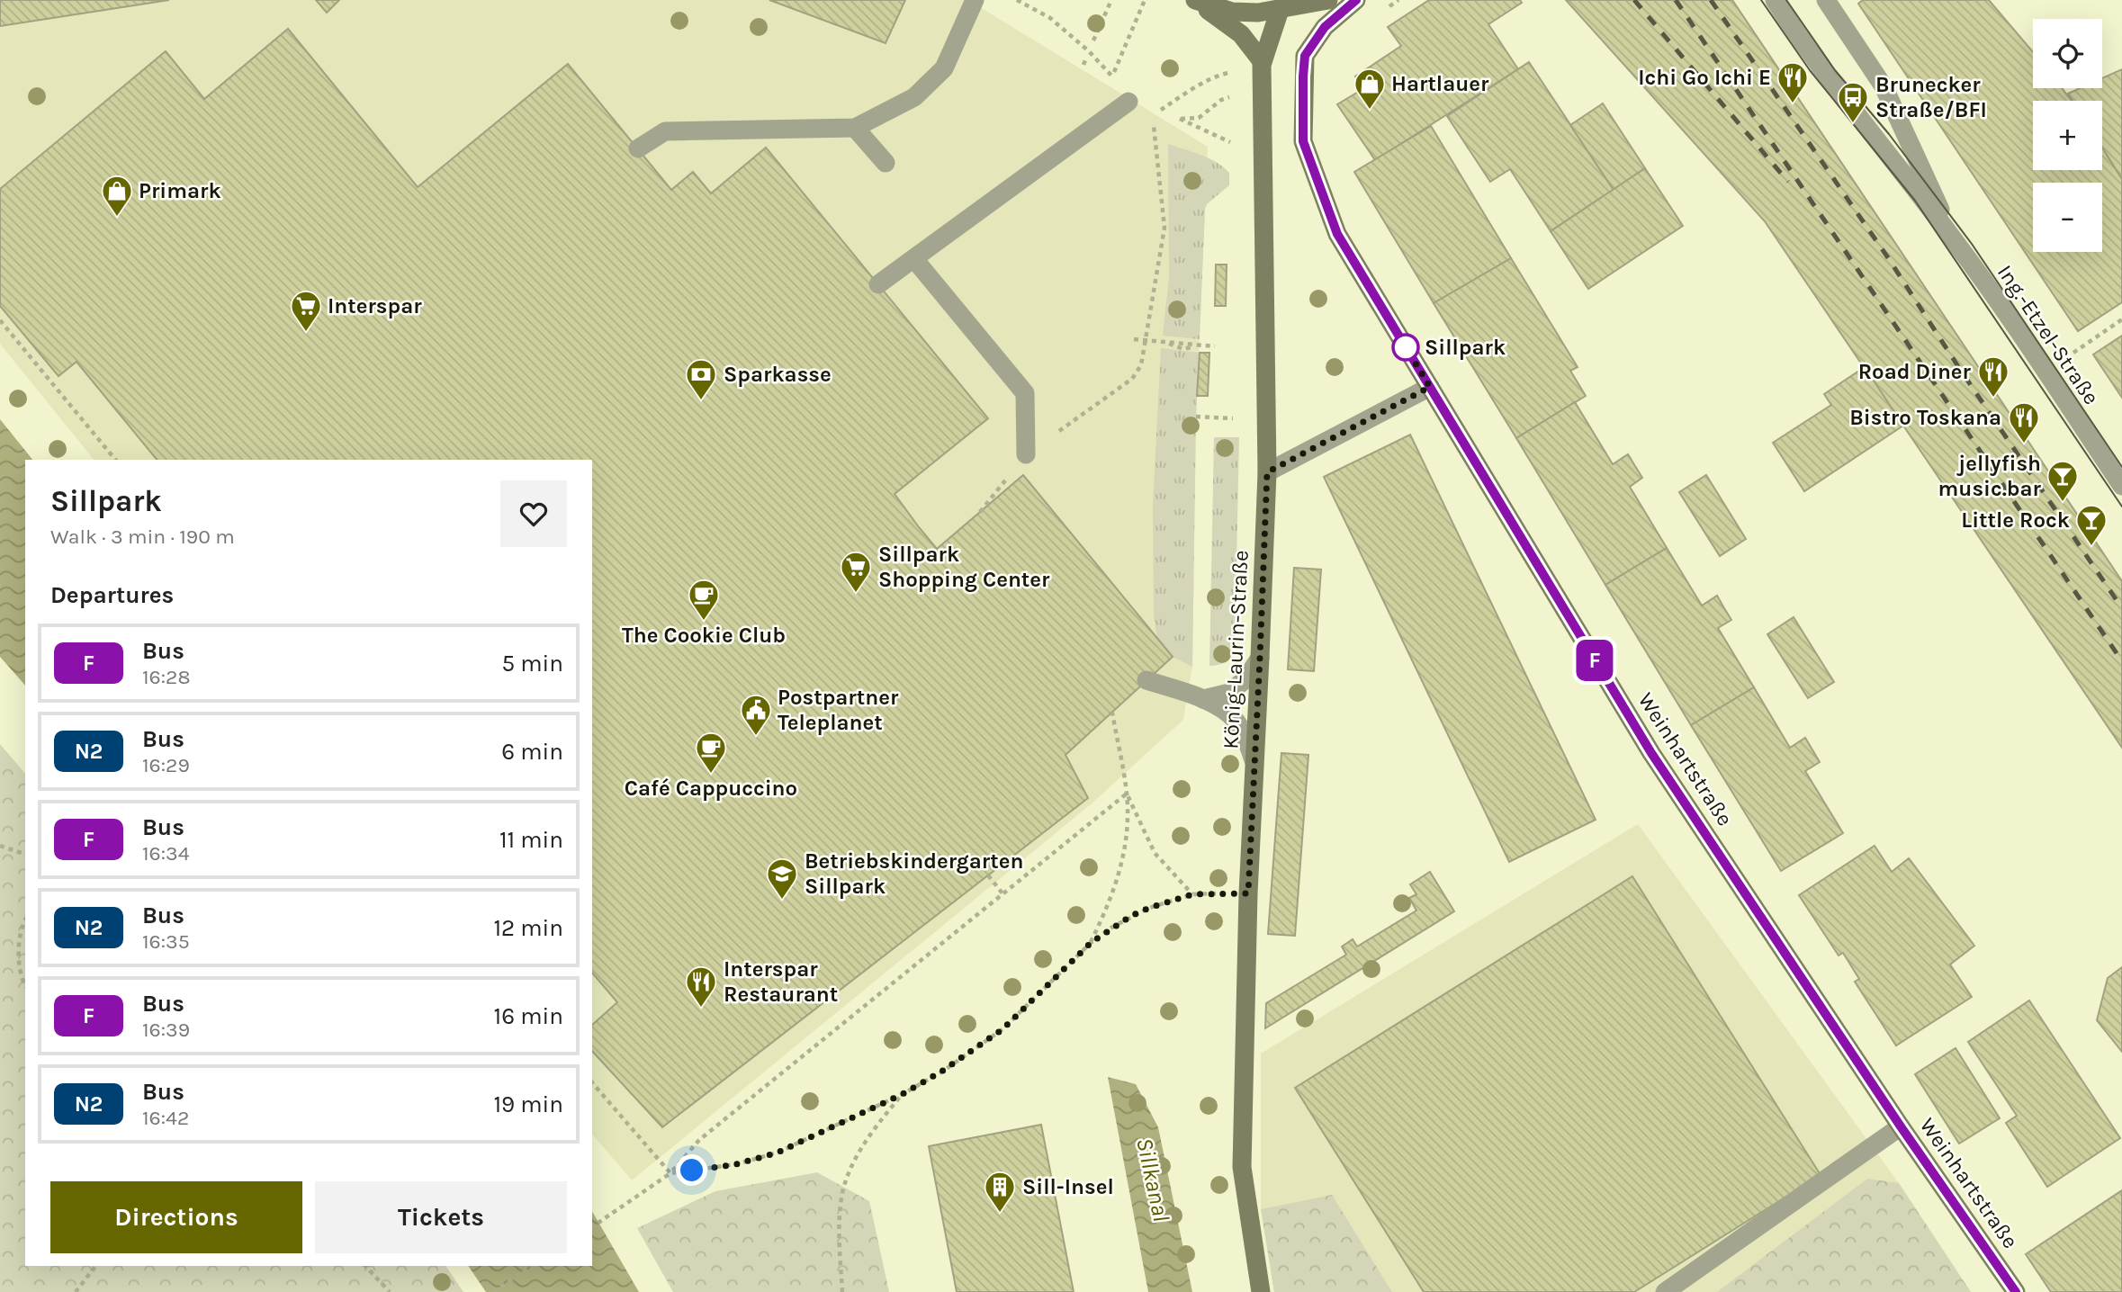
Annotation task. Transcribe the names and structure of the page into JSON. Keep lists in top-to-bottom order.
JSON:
{
  "streets": {
    "street": ["Ing.-Etzel-Straße", "König-Laurin-Straße", "Weinhartstraße"]
  },
  "water": ["Sillkanal"],
  "places": {
    "restaurant": [
      "Ichi Go Ichi E",
      "Road Diner",
      "Bistro Toskana",
      "Interspar Restaurant"
    ],
    "shop": ["Hartlauer", "Primark"],
    "bus stop": ["Brunecker Straße/BFI"],
    "supermarket": ["Interspar", "Sillpark Shopping Center"],
    "other": ["Sillpark"],
    "bank": ["Sparkasse"],
    "bar": ["jellyfish music.bar", "Little Rock"],
    "cafe": ["The Cookie Club", "Café Cappuccino"],
    "public building": ["Postpartner Teleplanet"],
    "school or university": ["Betriebskindergarten Sillpark"],
    "building": ["Sill-Insel"]
  },
  "lines": ["bus line F"],
  "page": {
    "on_map": "F",
    "map_buttons": ["+", "−"],
    "heading": [
      ["Sillpark", "Walk · 3 min · 190 m"],
      "Departures"
    ],
    "list": [
      {
        "mark": "F",
        "name": "Bus",
        "note": "16:28",
        "value": "5 min"
      },
      {
        "mark": "N2",
        "name": "Bus",
        "note": "16:29",
        "value": "6 min"
      },
      {
        "mark": "F",
        "name": "Bus",
        "note": "16:34",
        "value": "11 min"
      },
      {
        "mark": "N2",
        "name": "Bus",
        "note": "16:35",
        "value": "12 min"
      },
      {
        "mark": "F",
        "name": "Bus",
        "note": "16:39",
        "value": "16 min"
      },
      {
        "mark": "N2",
        "name": "Bus",
        "note": "16:42",
        "value": "19 min"
      }
    ],
    "buttons": ["Directions", "Tickets"]
  }
}
